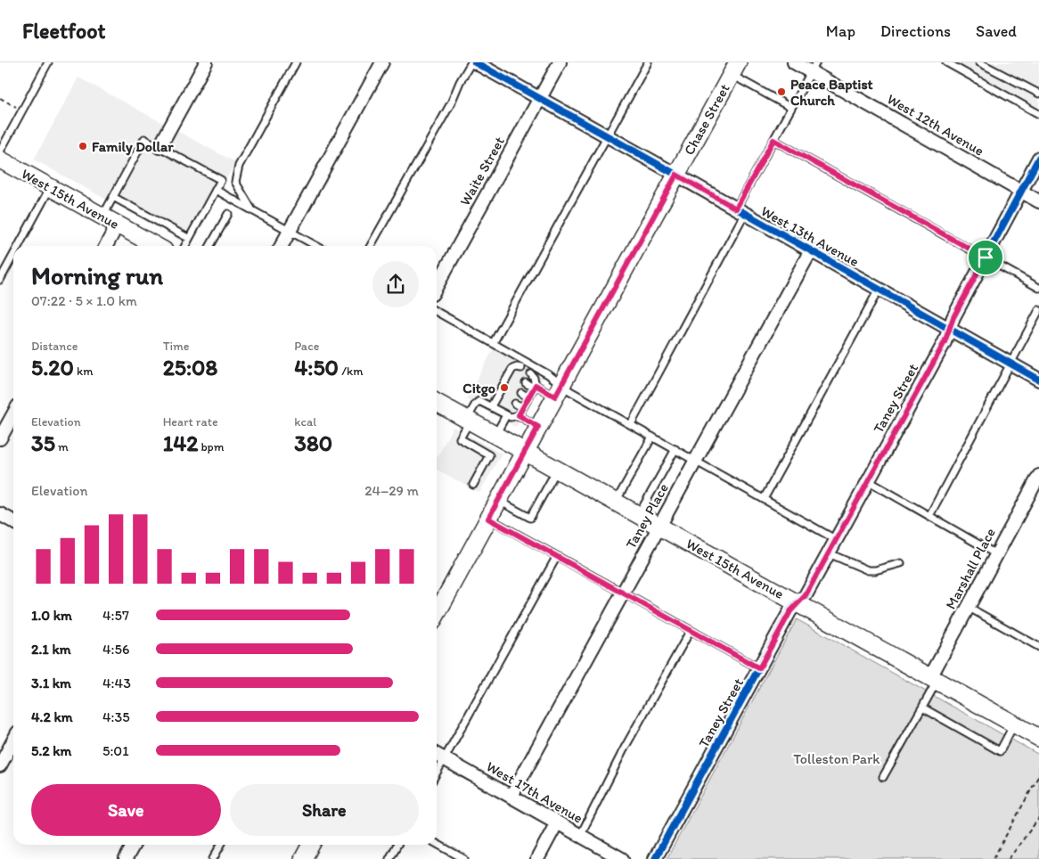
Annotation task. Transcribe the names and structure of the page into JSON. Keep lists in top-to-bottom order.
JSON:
{
  "streets": {
    "main road": ["Chase Street", "West 15th Avenue"],
    "street": [
      "West 12th Avenue",
      "Waite Street",
      "West 13th Avenue",
      "Taney Street",
      "Taney Place",
      "Marshall Place",
      "West 17th Avenue"
    ]
  },
  "crossings": [
    ["Chase Street", "West 15th Avenue"],
    ["Chase Street", "West 13th Avenue"],
    ["West 12th Avenue", "Taney Street"],
    ["Waite Street", "West 13th Avenue"],
    ["West 15th Avenue", "Taney Street"],
    ["West 15th Avenue", "Taney Place"],
    ["West 15th Avenue", "Marshall Place"],
    ["West 13th Avenue", "Taney Street"],
    ["West 13th Avenue", "Taney Place"],
    ["Taney Place", "West 17th Avenue"]
  ],
  "parks": ["Tolleston Park"],
  "places": ["Peace Baptist Church", "Family Dollar", "Citgo"],
  "page": {
    "header": "Fleetfoot",
    "nav": ["Map", "Directions", "Saved"],
    "heading": ["Morning run", "07:22 · 5 × 1.0 km"],
    "stats": [
      ["Distance", "5.20 km"],
      ["Time", "25:08"],
      ["Pace", "4:50 /km"],
      ["Elevation", "35 m"],
      ["Heart rate", "142 bpm"],
      ["kcal", "380"]
    ],
    "chart": ["Elevation", "24–29 m"],
    "list": [
      {
        "name": "1.0 km",
        "note": "4:57"
      },
      {
        "name": "2.1 km",
        "note": "4:56"
      },
      {
        "name": "3.1 km",
        "note": "4:43"
      },
      {
        "name": "4.2 km",
        "note": "4:35"
      },
      {
        "name": "5.2 km",
        "note": "5:01"
      }
    ],
    "buttons": ["Save", "Share"]
  }
}
